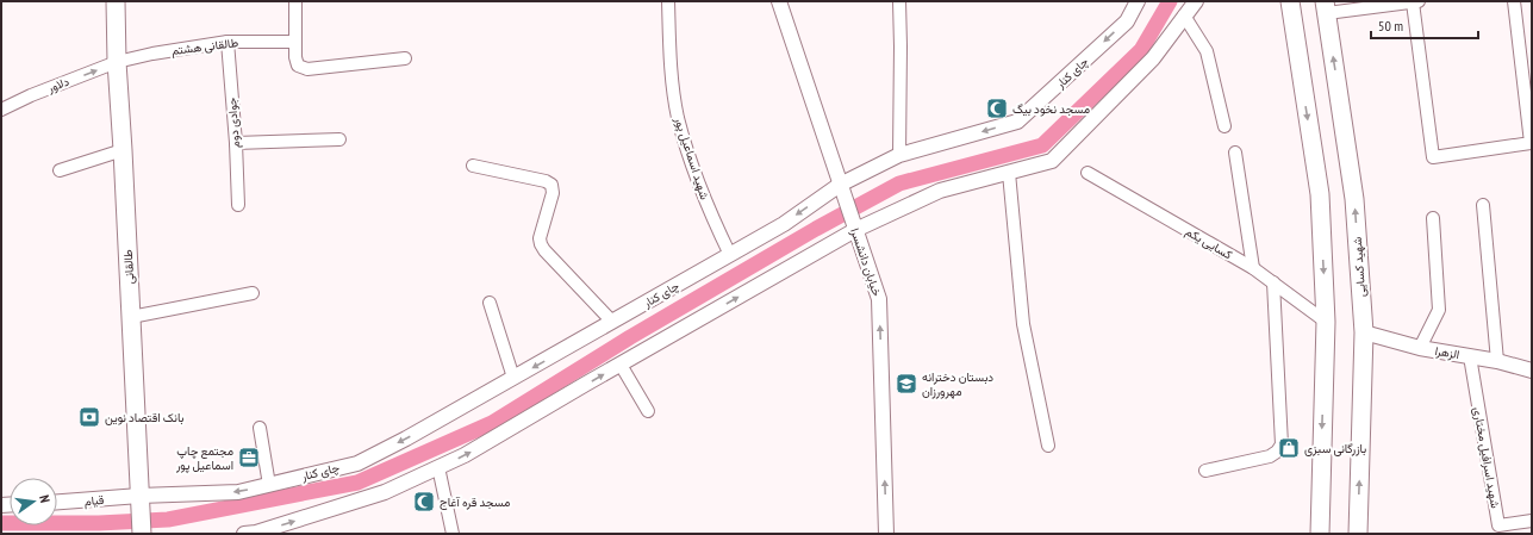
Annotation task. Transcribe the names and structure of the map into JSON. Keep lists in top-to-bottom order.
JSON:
{
  "streets": {
    "main road": ["طالقانی", "شهید کسایی"],
    "street": [
      "طالقانی هشتم",
      "چای کنار",
      "دلاور",
      "جوادی دوم",
      "شهید اسماعیل پور",
      "کسایی یکم",
      "خیابان دانشسرا",
      "الزهرا",
      "شهید اسرافیل مختاری",
      "قیام"
    ]
  },
  "crossings": [
    ["طالقانی هشتم", "دلاور"],
    ["طالقانی هشتم", "جوادی دوم"],
    ["طالقانی هشتم", "طالقانی"],
    ["چای کنار", "شهید اسماعیل پور"],
    ["چای کنار", "خیابان دانشسرا"],
    ["چای کنار", "طالقانی"],
    ["چای کنار", "قیام"],
    ["دلاور", "طالقانی"],
    ["طالقانی", "قیام"],
    ["شهید کسایی", "الزهرا"],
    ["الزهرا", "شهید اسرافیل مختاری"]
  ],
  "one_way": ["خیابان دانشسرا"],
  "places": {
    "mosque": ["مسجد نخود‌ بیگ", "مسجد قره آغاج"],
    "school or university": ["دبستان دخترانه مهرورزان"],
    "bank": ["بانک اقتصاد نوین"],
    "shop": ["بازرگانی سبزی"],
    "office": ["مجتمع چاپ اسماعیل پور"]
  },
  "scale_bar": "50 m",
  "north": "right"
}
